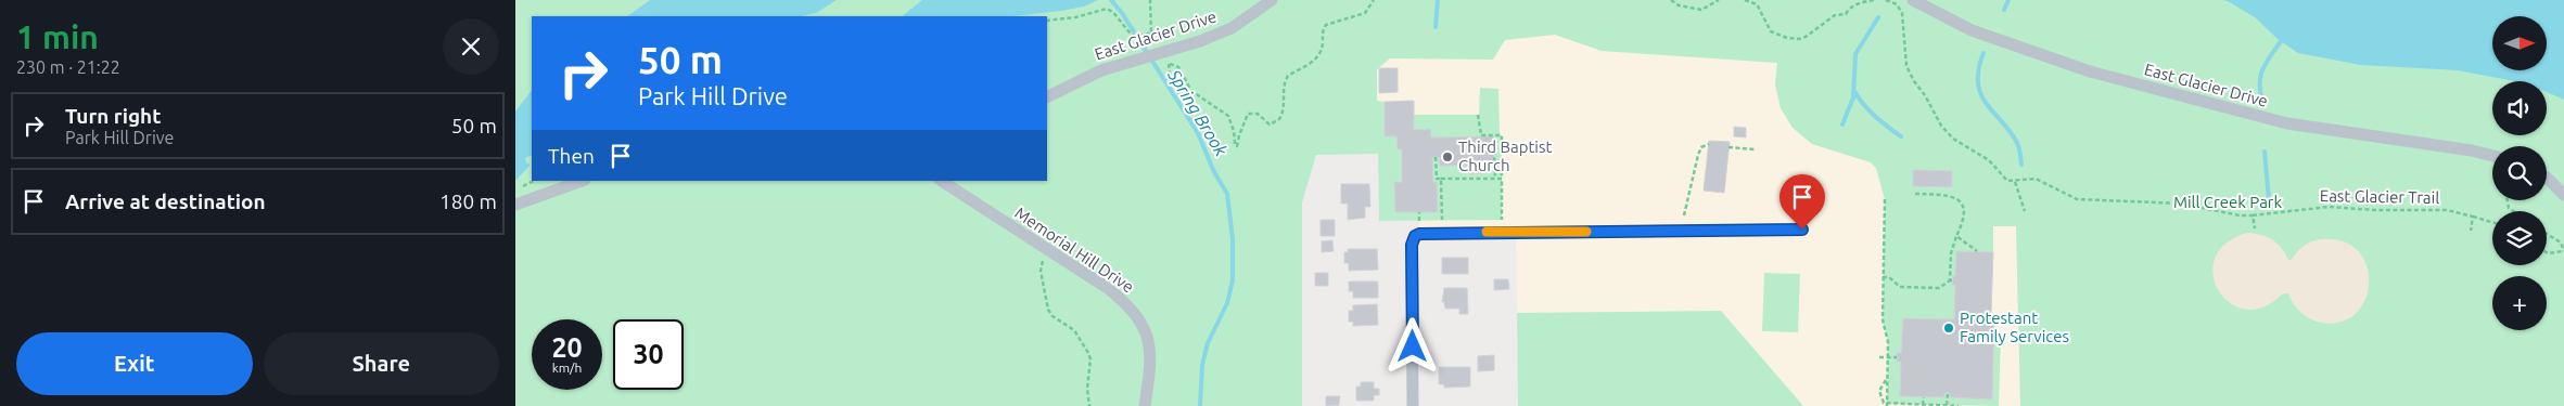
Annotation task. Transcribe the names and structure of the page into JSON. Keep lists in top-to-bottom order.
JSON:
{
  "streets": {
    "street": ["East Glacier Drive", "Memorial Hill Drive"],
    "path": ["East Glacier Trail"]
  },
  "water": ["Spring Brook"],
  "parks": ["Mill Creek Park"],
  "places": ["Third Baptist Church", "Protestant Family Services"],
  "north": "right",
  "page": {
    "heading": ["1 min", "230 m · 21:22"],
    "map_buttons": "+",
    "turn": ["50 m", "Park Hill Drive"],
    "list": [
      {
        "name": "Turn right",
        "note": "Park Hill Drive",
        "value": "50 m"
      },
      {
        "name": "Arrive at destination",
        "value": "180 m"
      }
    ],
    "then": "Then",
    "speed": "20 km/h",
    "limit": "30",
    "buttons": ["Exit", "Share"]
  }
}
